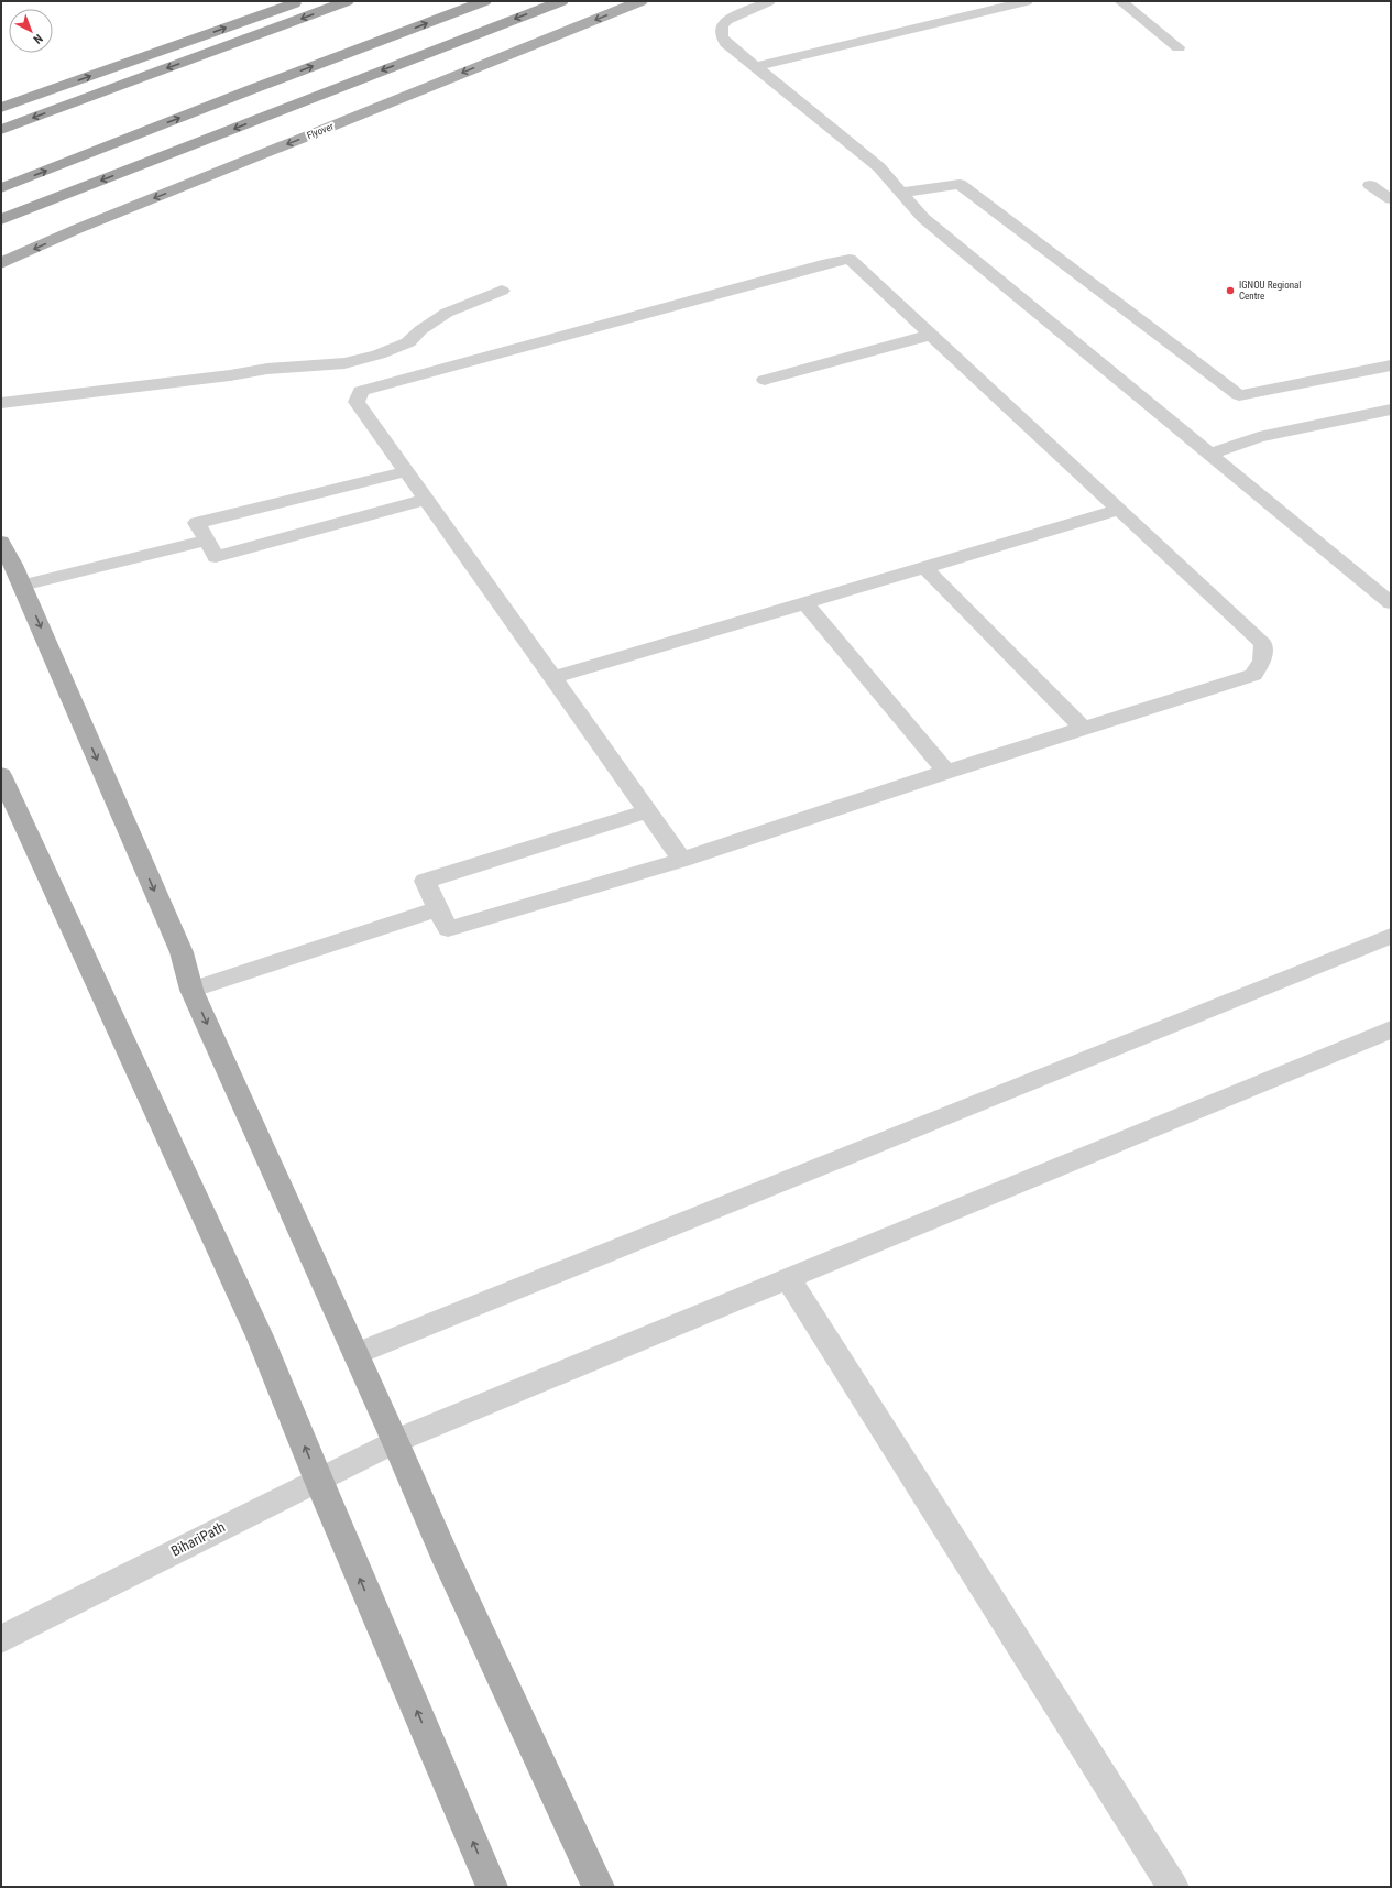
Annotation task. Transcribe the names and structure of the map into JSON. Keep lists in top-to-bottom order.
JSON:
{
  "streets": {
    "main road": ["Flyover"],
    "street": ["BihariPath"]
  },
  "one_way": ["Flyover"],
  "places": ["IGNOU Regional Centre"],
  "north": "bottom right"
}
